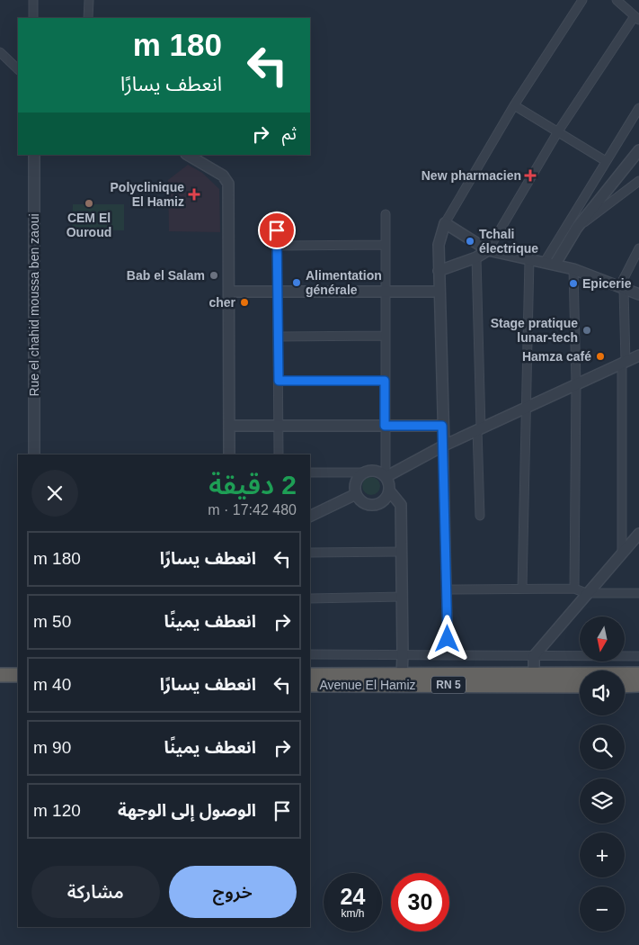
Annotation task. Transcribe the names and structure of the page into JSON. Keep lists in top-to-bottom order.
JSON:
{
  "streets": {
    "highway": ["Avenue El Hamiz", "RN 5"],
    "street": ["Rue el chahid moussa ben zaoui"]
  },
  "places": {
    "health": ["New pharmacien", "Polyclinique El Hamiz"],
    "other": [
      "CEM El Ouroud",
      "Tchali électrique",
      "Bab el Salam",
      "Alimentation générale",
      "Epicerie",
      "cher",
      "Stage pratique lunar-tech",
      "Hamza café"
    ]
  },
  "north": "bottom",
  "page": {
    "turn": ["180 m", "انعطف يسارًا"],
    "then": "ثم",
    "heading": ["2 دقيقة", "480 m · 17:42"],
    "list": [
      {
        "name": "انعطف يسارًا",
        "value": "180 m"
      },
      {
        "name": "انعطف يمينًا",
        "value": "50 m"
      },
      {
        "name": "انعطف يسارًا",
        "value": "40 m"
      },
      {
        "name": "انعطف يمينًا",
        "value": "90 m"
      },
      {
        "name": "الوصول إلى الوجهة",
        "value": "120 m"
      }
    ],
    "map_buttons": ["+", "−"],
    "buttons": ["خروج", "مشاركة"],
    "speed": "24 km/h",
    "limit": "30"
  }
}
